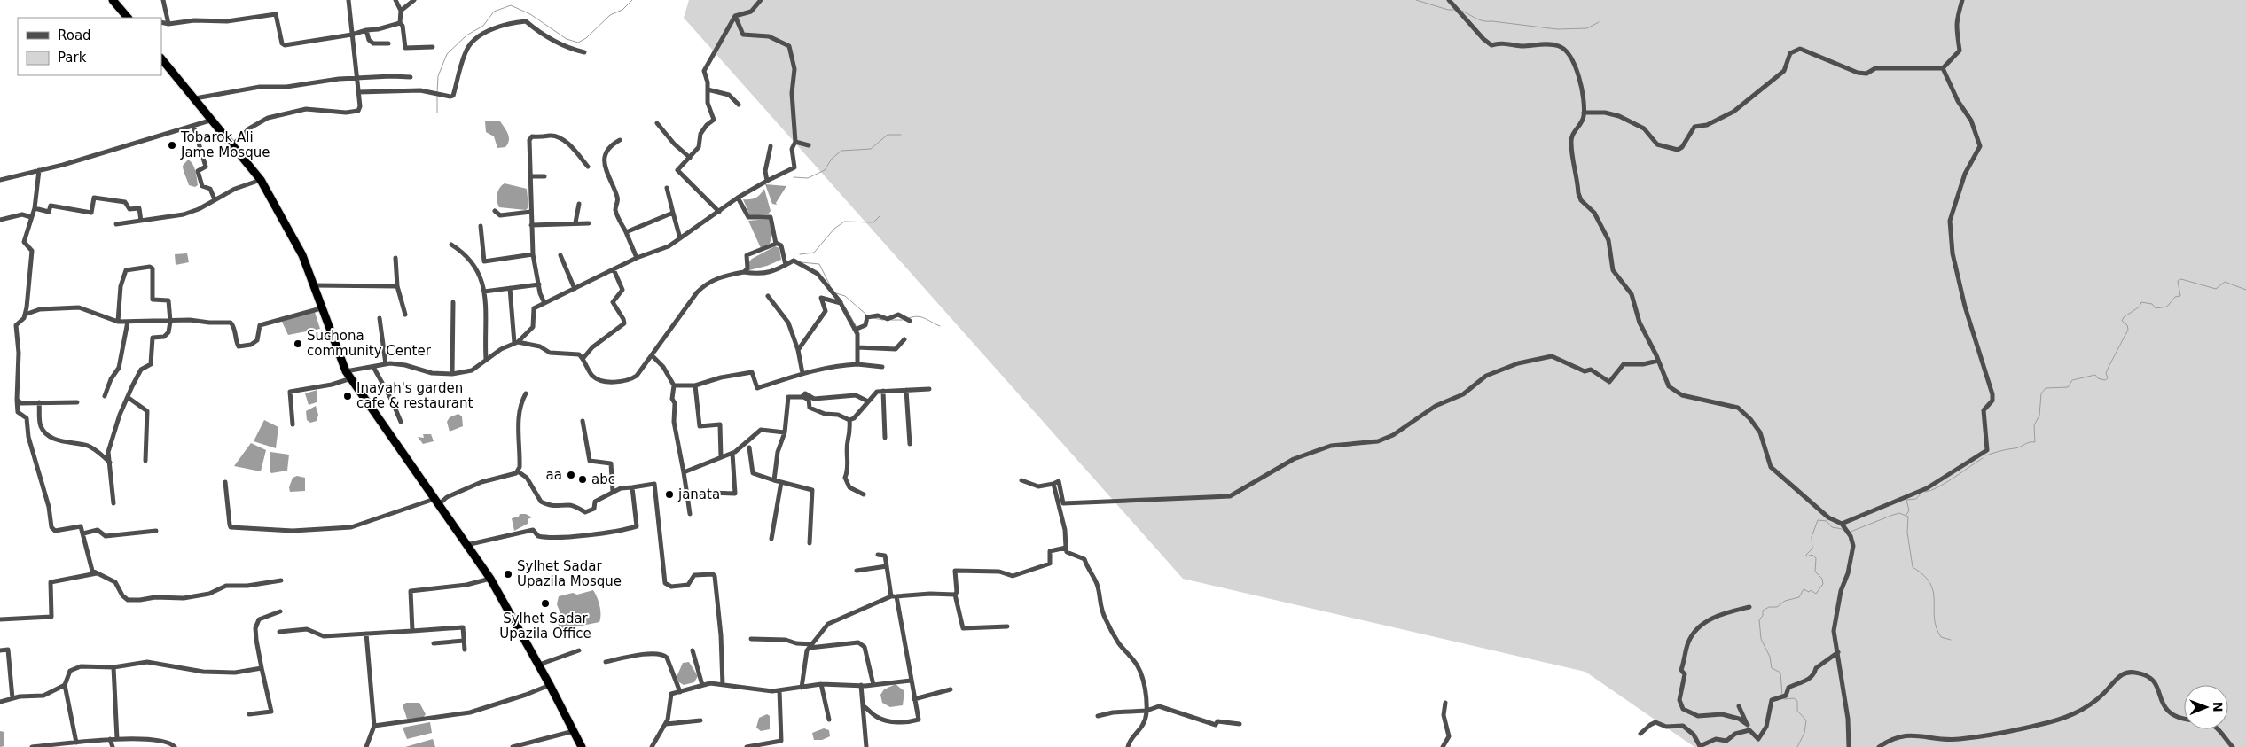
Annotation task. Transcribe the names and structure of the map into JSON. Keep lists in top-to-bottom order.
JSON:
{
  "places": [
    "Tobarok Ali Jame Mosque",
    "Suchona community Center",
    "Inayah's garden cafe & restaurant",
    "aa",
    "abc",
    "janata",
    "Sylhet Sadar Upazila Mosque",
    "Sylhet Sadar Upazila Office"
  ],
  "legend": ["Road", "Park"],
  "north": "right"
}
